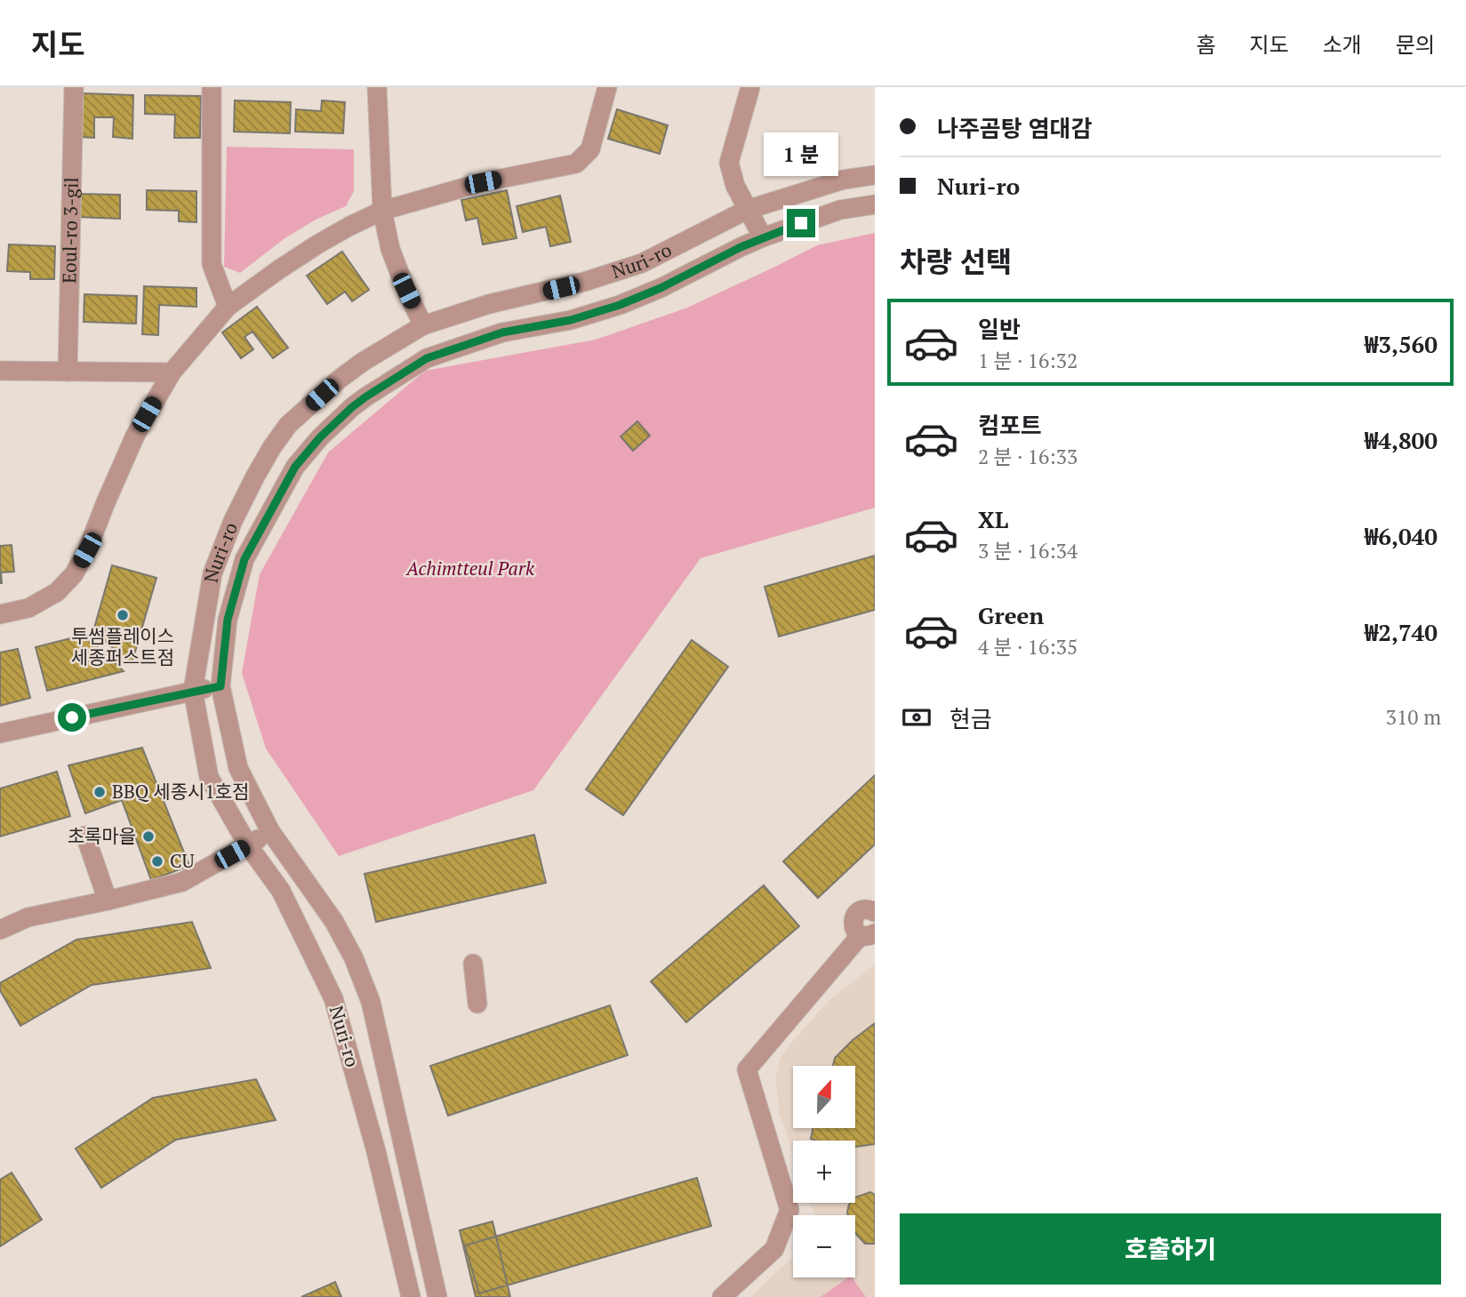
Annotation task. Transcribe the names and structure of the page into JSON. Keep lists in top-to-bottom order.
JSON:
{
  "streets": {
    "street": ["Eoul-ro 3-gil", "Nuri-ro"]
  },
  "parks": ["Achimtteul Park"],
  "places": [
    "투썸플레이스 세종퍼스트점",
    "BBQ 세종시1호점",
    "초록마을",
    "CU"
  ],
  "north": "top",
  "page": {
    "header": "지도",
    "nav": [
      "홈",
      "지도",
      "소개",
      "문의"
    ],
    "banner": ["나주곰탕 염대감", "Nuri-ro"],
    "bubble": "1 분",
    "heading": "차량 선택",
    "list": [
      {
        "name": "일반",
        "note": "1 분 · 16:32",
        "value": "₩3,560"
      },
      {
        "name": "컴포트",
        "note": "2 분 · 16:33",
        "value": "₩4,800"
      },
      {
        "name": "XL",
        "note": "3 분 · 16:34",
        "value": "₩6,040"
      },
      {
        "name": "Green",
        "note": "4 분 · 16:35",
        "value": "₩2,740"
      }
    ],
    "pay": ["현금", "310 m"],
    "map_buttons": ["+", "−"],
    "buttons": "호출하기"
  }
}
